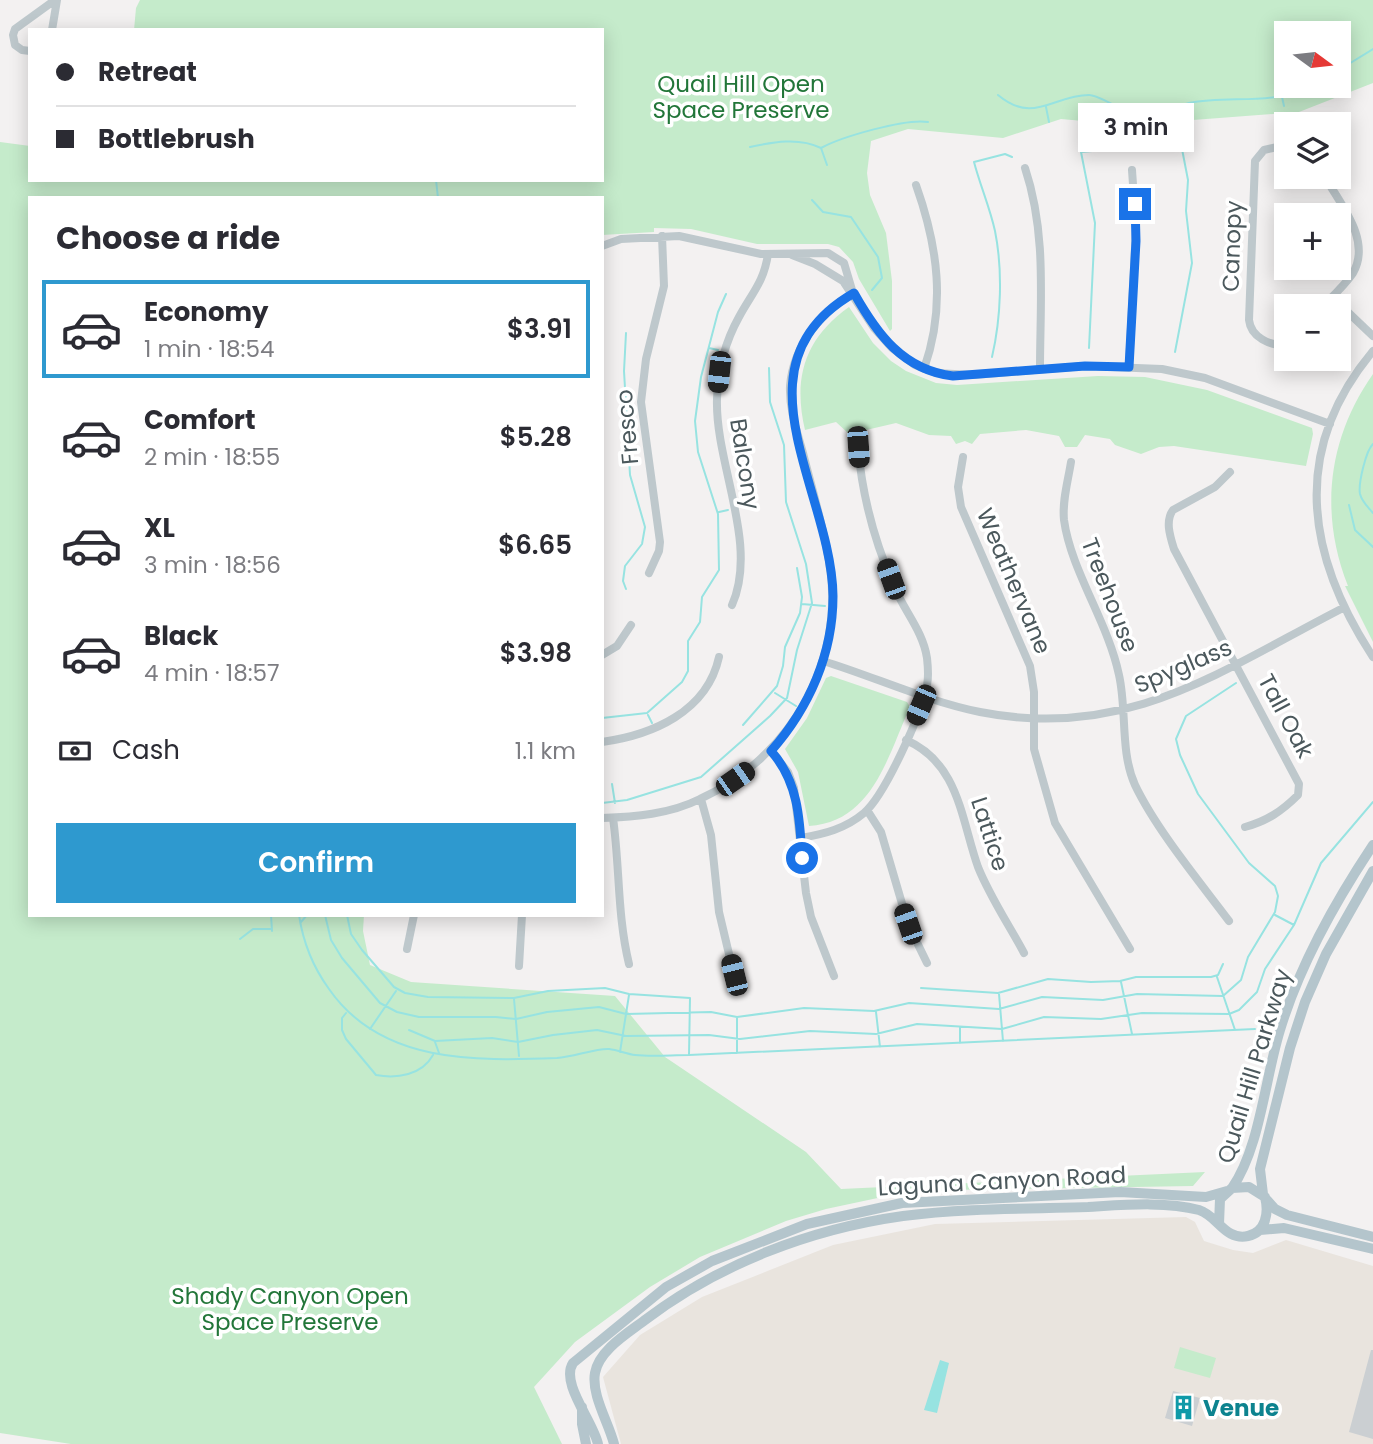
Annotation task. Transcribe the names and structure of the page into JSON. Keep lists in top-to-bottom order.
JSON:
{
  "streets": {
    "main road": ["Quail Hill Parkway", "Laguna Canyon Road"],
    "street": [
      "Canopy",
      "Fresco",
      "Balcony",
      "Weathervane",
      "Treehouse",
      "Spyglass",
      "Tall Oak",
      "Lattice"
    ]
  },
  "crossings": [
    ["Weathervane", "Spyglass"],
    ["Treehouse", "Spyglass"],
    ["Spyglass", "Tall Oak"],
    ["Quail Hill Parkway", "Laguna Canyon Road"]
  ],
  "parks": ["Quail Hill Open Space Preserve", "Shady Canyon Open Space Preserve"],
  "places": {
    "building": ["Venue"]
  },
  "north": "right",
  "page": {
    "map_buttons": ["+", "−"],
    "banner": ["Retreat", "Bottlebrush"],
    "bubble": "3 min",
    "heading": "Choose a ride",
    "list": [
      {
        "name": "Economy",
        "note": "1 min · 18:54",
        "value": "$3.91"
      },
      {
        "name": "Comfort",
        "note": "2 min · 18:55",
        "value": "$5.28"
      },
      {
        "name": "XL",
        "note": "3 min · 18:56",
        "value": "$6.65"
      },
      {
        "name": "Black",
        "note": "4 min · 18:57",
        "value": "$3.98"
      }
    ],
    "pay": ["Cash", "1.1 km"],
    "buttons": "Confirm"
  }
}
